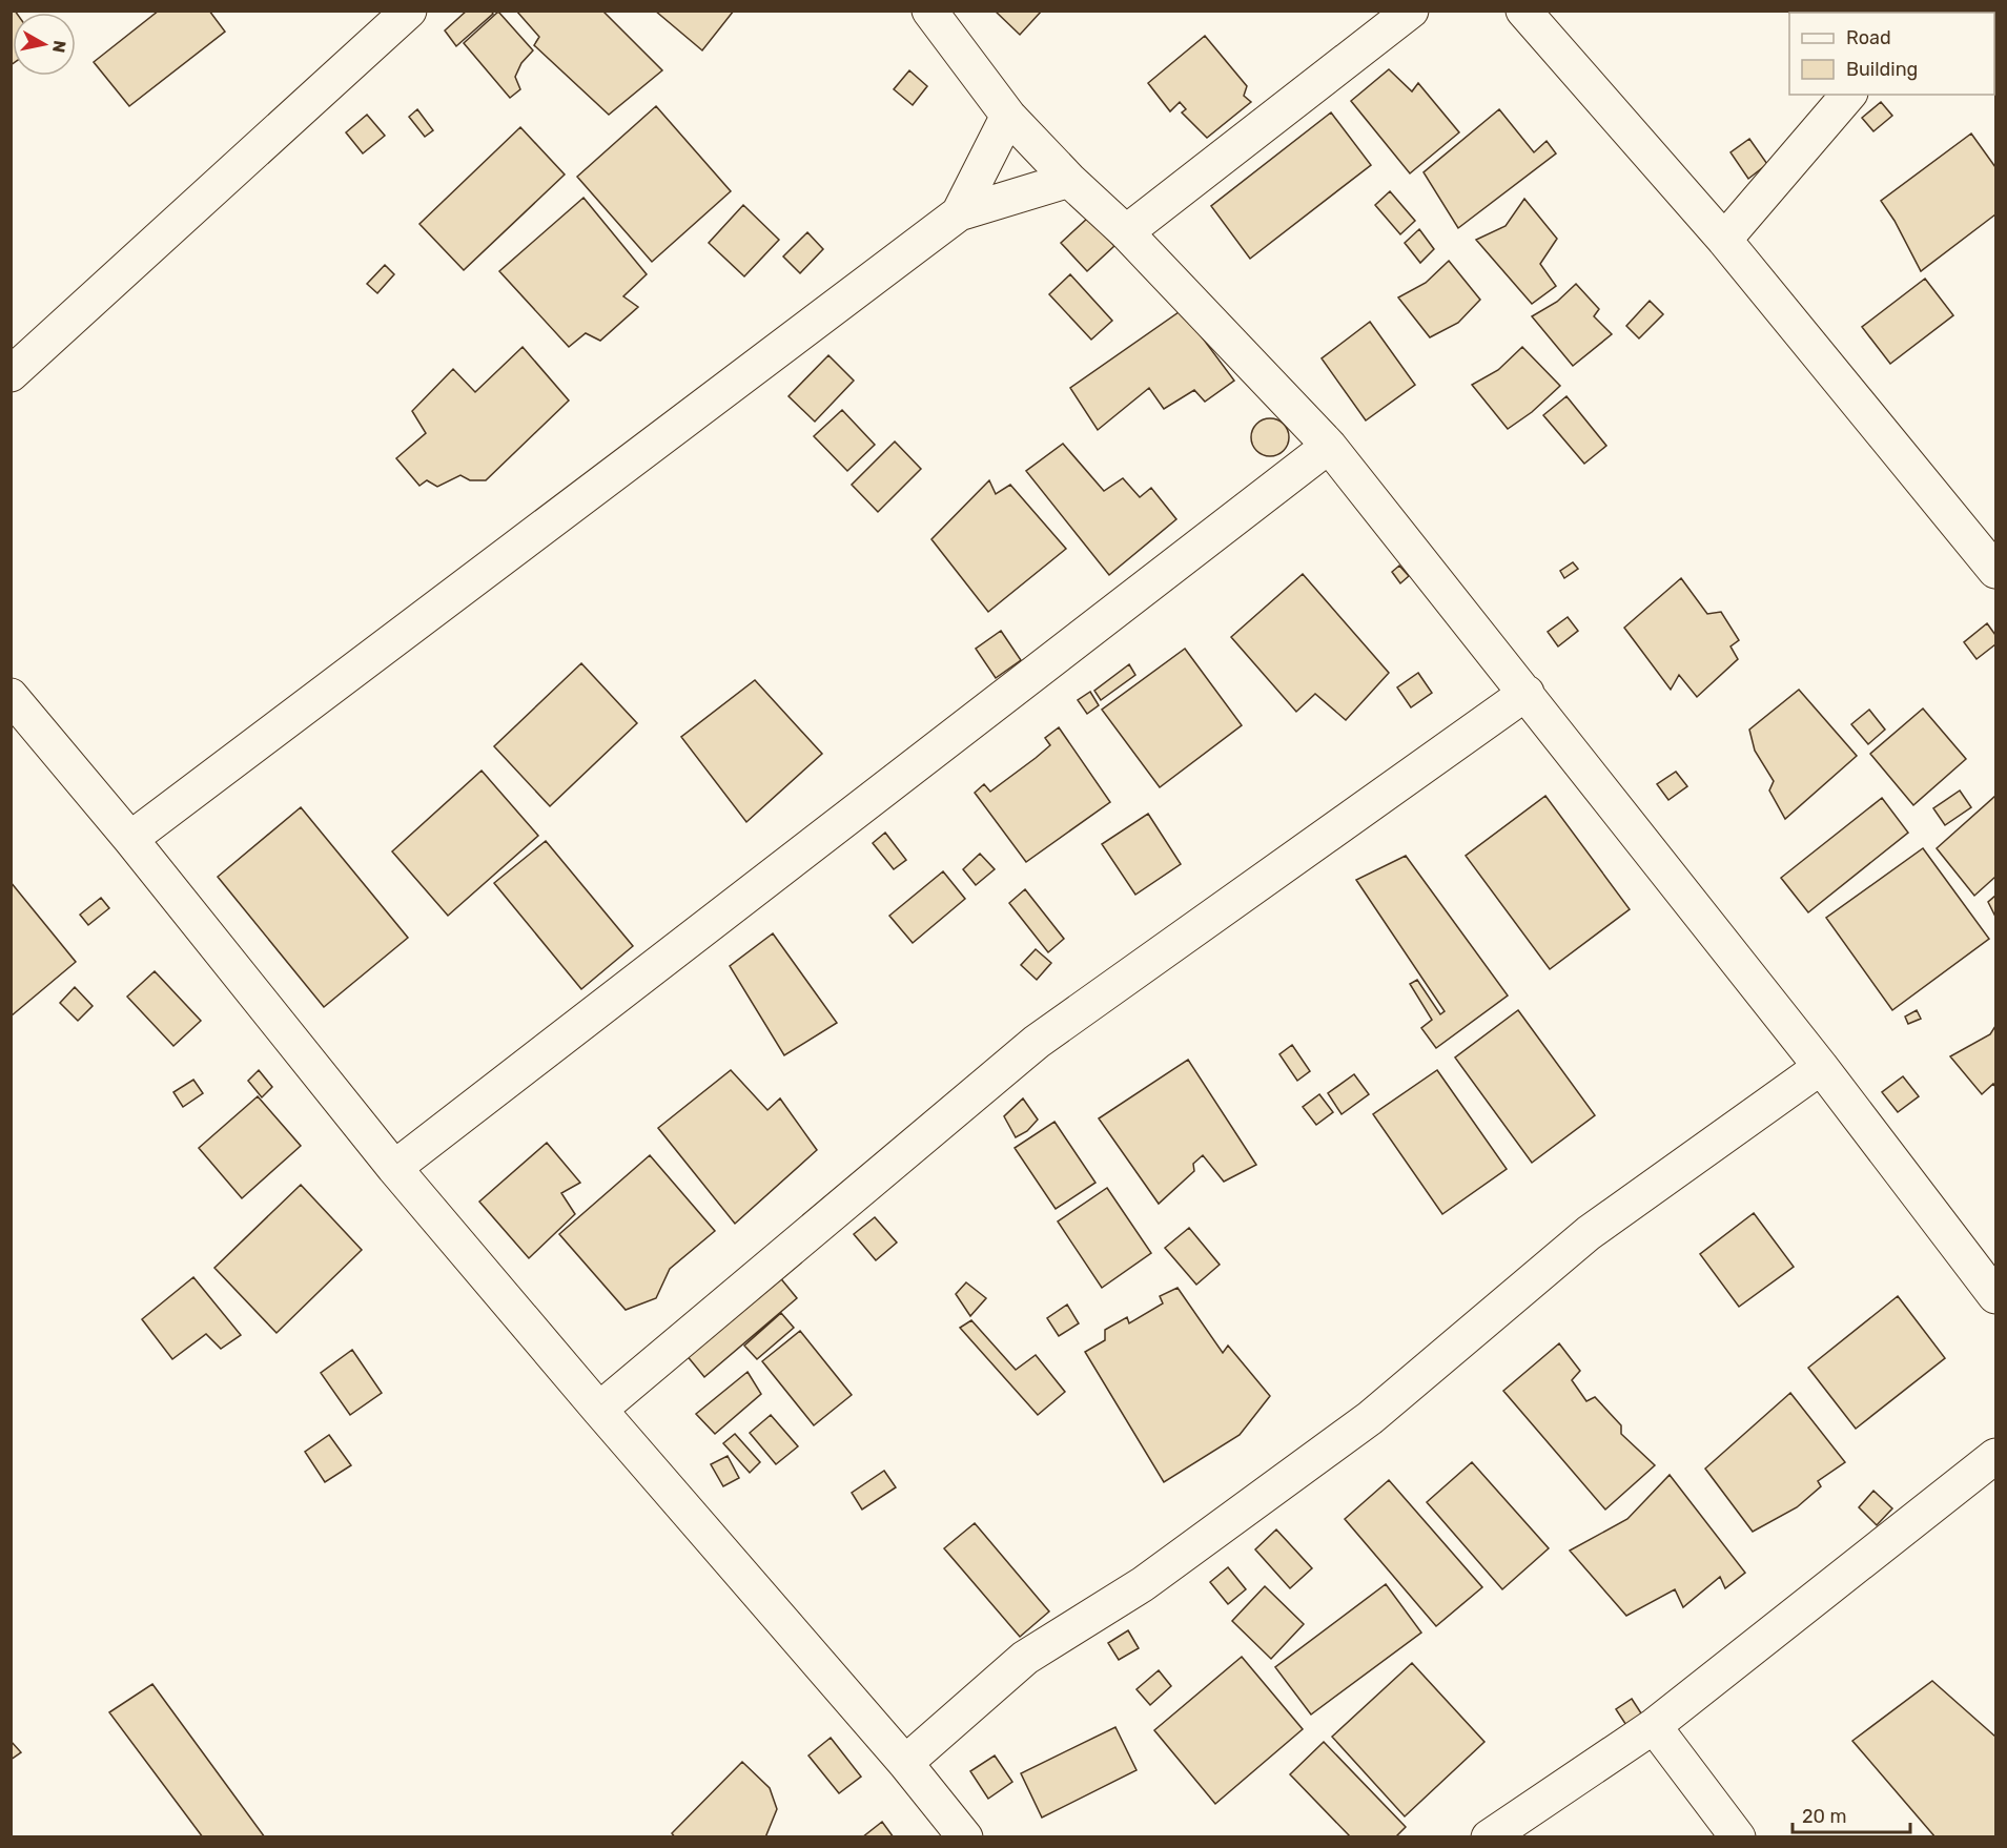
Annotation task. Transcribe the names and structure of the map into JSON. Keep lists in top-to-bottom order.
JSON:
{
  "legend": ["Road", "Building"],
  "scale_bar": "20 m",
  "north": "right"
}
